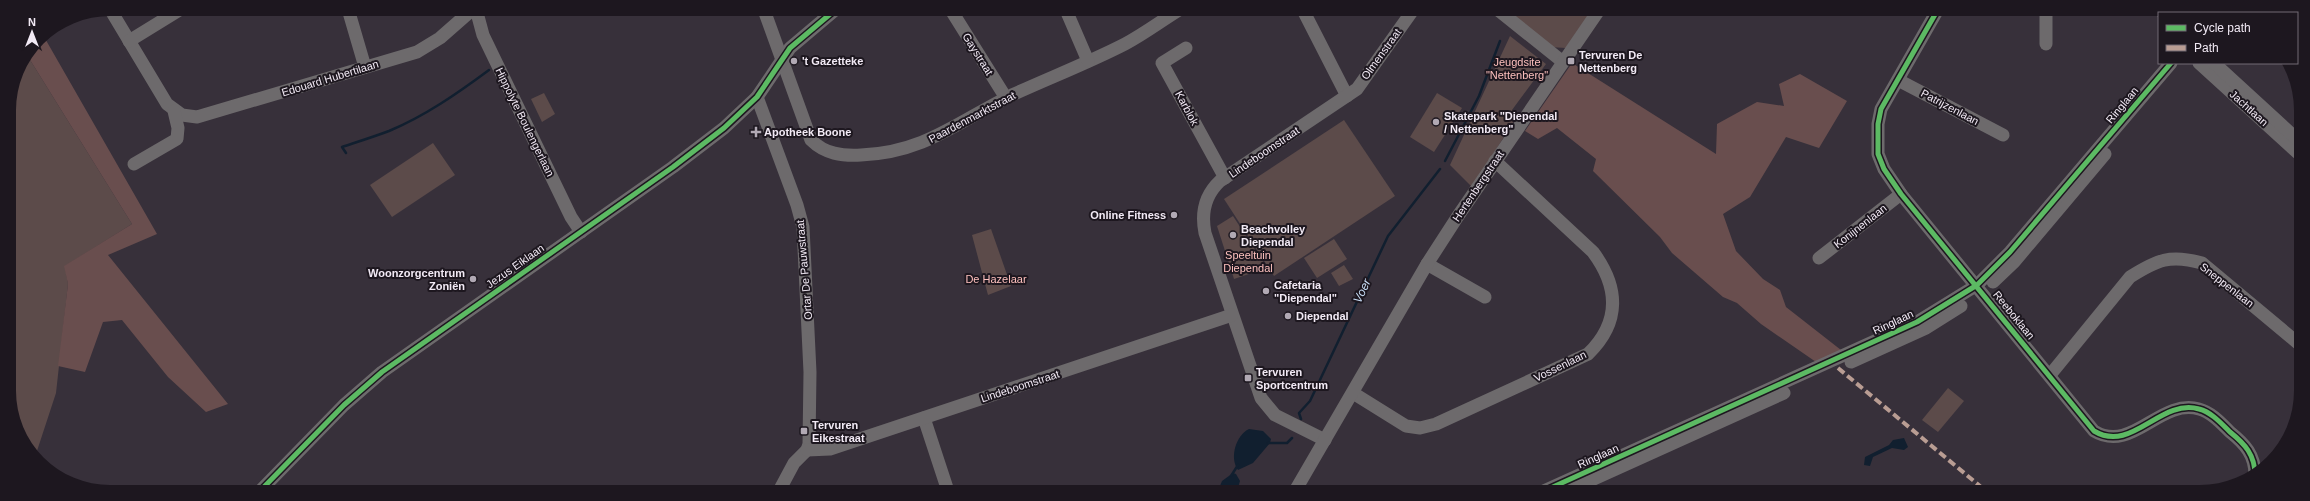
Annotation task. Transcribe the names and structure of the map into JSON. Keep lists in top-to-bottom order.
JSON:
{
  "streets": {
    "street": [
      "Gaystraat",
      "Olmenstraat",
      "Edouard Hubertilaan",
      "Ringlaan",
      "Patrijzenlaan",
      "Karblok",
      "Jachtlaan",
      "Paardenmarktstraat",
      "Hippolyte Boulengerlaan",
      "Lindeboomstraat",
      "Hertenbergstraat",
      "Konijnenlaan",
      "Jezus Eiklaan",
      "Ortar De Pauwstraat",
      "Sneppenlaan",
      "Reeboklaan",
      "Vossenlaan"
    ]
  },
  "crossings": [
    ["Gaystraat", "Paardenmarktstraat"],
    ["Olmenstraat", "Lindeboomstraat"],
    ["Ringlaan", "Reeboklaan"],
    ["Patrijzenlaan", "Reeboklaan"],
    ["Karblok", "Lindeboomstraat"],
    ["Paardenmarktstraat", "Jezus Eiklaan"],
    ["Hippolyte Boulengerlaan", "Jezus Eiklaan"],
    ["Lindeboomstraat", "Hertenbergstraat"],
    ["Lindeboomstraat", "Ortar De Pauwstraat"],
    ["Hertenbergstraat", "Vossenlaan"],
    ["Konijnenlaan", "Reeboklaan"],
    ["Jezus Eiklaan", "Ortar De Pauwstraat"],
    ["Sneppenlaan", "Reeboklaan"]
  ],
  "water": ["Voer"],
  "parks": ["Jeugdsite \"Nettenberg\"", "Speeltuin Diependal", "De Hazelaar"],
  "places": {
    "other": [
      "'t Gazetteke",
      "Skatepark \"Diependal / Nettenberg\"",
      "Online Fitness",
      "Beachvolley Diependal",
      "Woonzorgcentrum Zoniën",
      "Cafetaria \"Diependal\"",
      "Diependal"
    ],
    "transit": ["Tervuren De Nettenberg", "Tervuren Sportcentrum", "Tervuren Eikestraat"],
    "health": ["Apotheek Boone"]
  },
  "legend": ["Cycle path", "Path"],
  "north": "top"
}
